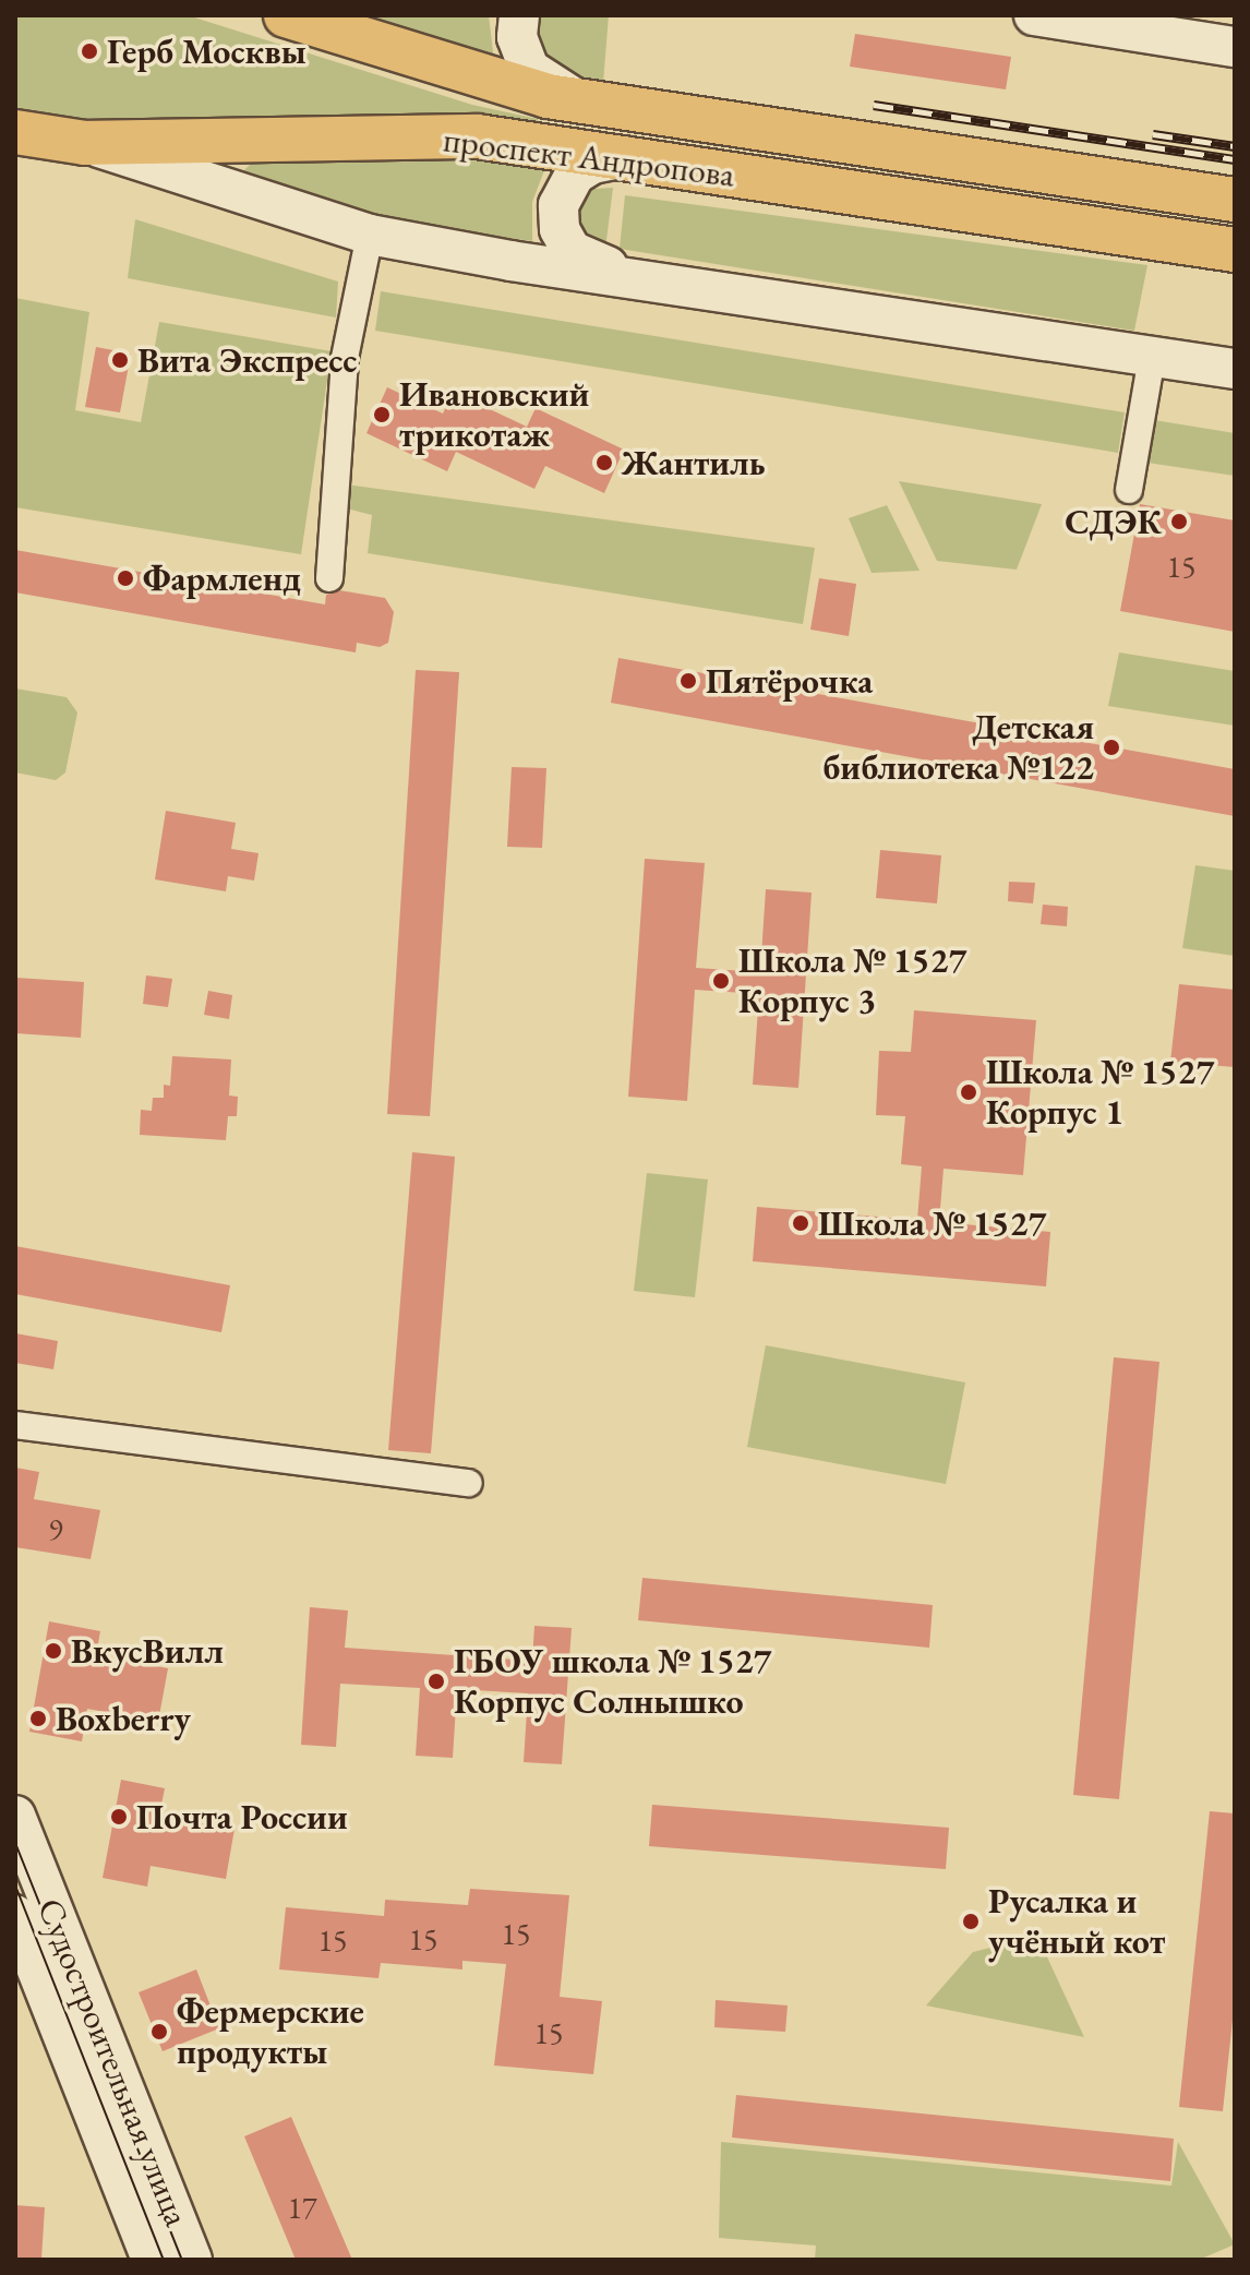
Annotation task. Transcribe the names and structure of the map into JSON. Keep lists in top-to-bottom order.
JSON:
{
  "streets": {
    "main road": ["проспект Андропова", "Судостроительная улица"]
  },
  "places": [
    "Герб Москвы",
    "Вита Экспресс",
    "Ивановский трикотаж",
    "Жантиль",
    "СДЭК",
    "Фармленд",
    "Пятёрочка",
    "Детская библиотека №122",
    "Школа № 1527 Корпус 3",
    "Школа № 1527 Корпус 1",
    "Школа № 1527",
    "ВкусВилл",
    "ГБОУ школа № 1527 Корпус Солнышко",
    "Boxberry",
    "Почта России",
    "Русалка и учёный кот",
    "Фермерские продукты"
  ],
  "house_numbers": [
    "15",
    "9",
    "15",
    "15",
    "15",
    "15",
    "17"
  ]
}
